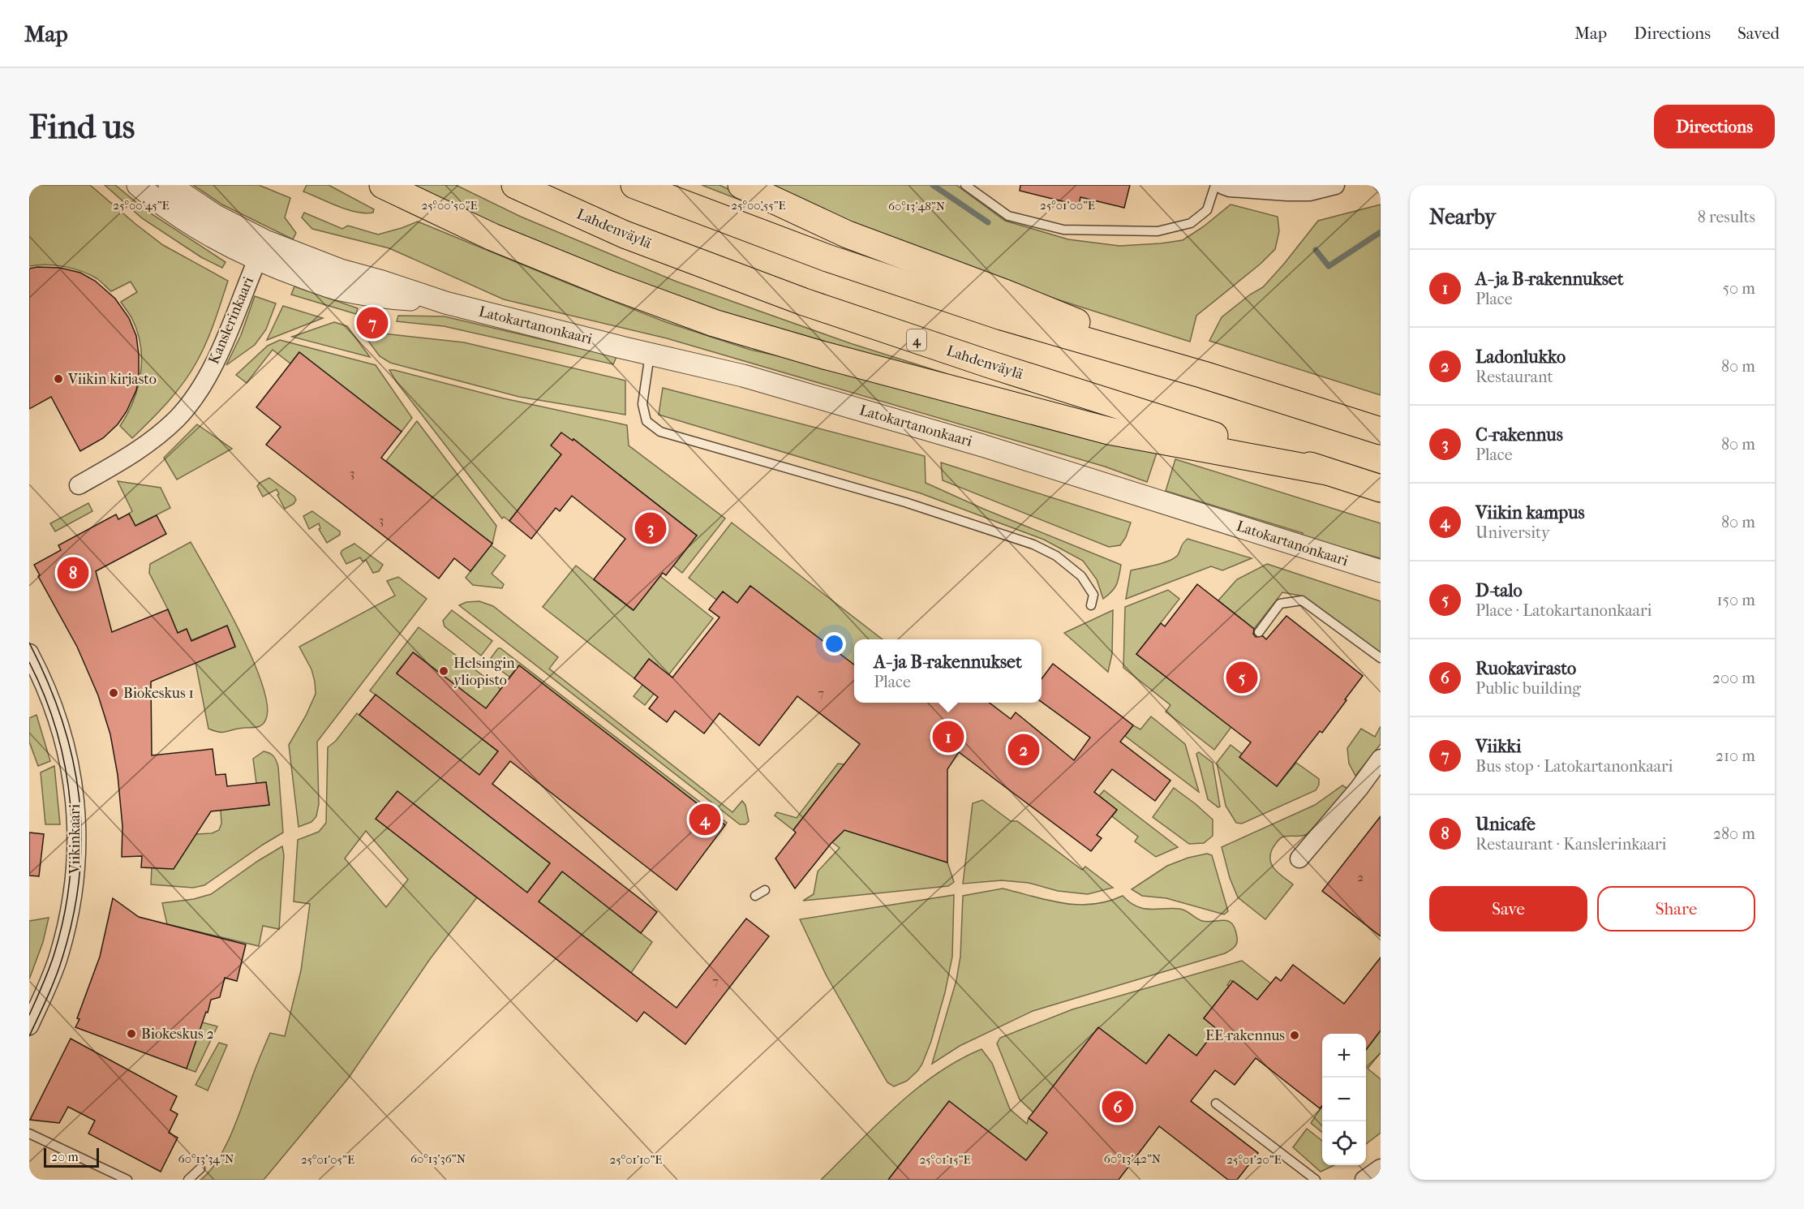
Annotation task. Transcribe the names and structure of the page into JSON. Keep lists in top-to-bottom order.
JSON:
{
  "streets": {
    "highway": ["Lahdenväylä", "4"],
    "street": ["Kanslerinkaari", "Latokartanonkaari", "Viikinkaari"]
  },
  "crossings": [
    ["Kanslerinkaari", "Latokartanonkaari"]
  ],
  "places": [
    "Viikin kirjasto",
    "Helsingin yliopisto",
    "Biokeskus 1",
    "Biokeskus 2",
    "EE-rakennus"
  ],
  "house_numbers": [
    "3",
    "3",
    "7",
    "2",
    "7"
  ],
  "scale_bar": "20 m",
  "page": {
    "header": "Map",
    "nav": ["Map", "Directions", "Saved"],
    "buttons": [
      "Directions",
      ["Save", "Share"]
    ],
    "title": "Find us",
    "heading": ["Nearby", "8 results"],
    "list": [
      {
        "mark": "1",
        "name": "A- ja B-rakennukset",
        "note": "Place",
        "value": "50 m"
      },
      {
        "mark": "2",
        "name": "Ladonlukko",
        "note": "Restaurant",
        "value": "80 m"
      },
      {
        "mark": "3",
        "name": "C-rakennus",
        "note": "Place",
        "value": "80 m"
      },
      {
        "mark": "4",
        "name": "Viikin kampus",
        "note": "University",
        "value": "80 m"
      },
      {
        "mark": "5",
        "name": "D-talo",
        "note": "Place · Latokartanonkaari",
        "value": "150 m"
      },
      {
        "mark": "6",
        "name": "Ruokavirasto",
        "note": "Public building",
        "value": "200 m"
      },
      {
        "mark": "7",
        "name": "Viikki",
        "note": "Bus stop · Latokartanonkaari",
        "value": "210 m"
      },
      {
        "mark": "8",
        "name": "Unicafe",
        "note": "Restaurant · Kanslerinkaari",
        "value": "280 m"
      }
    ],
    "pins": [
      "7",
      "3",
      "8",
      "5",
      "1",
      "2",
      "4",
      "6"
    ],
    "popup": ["A- ja B-rakennukset", "Place"],
    "map_buttons": ["+", "−"],
    "scale": "20 m"
  },
  "coordinates": [
    "25°00'45\"E",
    "25°00'50\"E",
    "25°00'55\"E",
    "25°01'00\"E",
    "60°13'48\"N",
    "60°13'34\"N",
    "60°13'36\"N",
    "60°13'42\"N",
    "25°01'05\"E",
    "25°01'10\"E",
    "25°01'15\"E",
    "25°01'20\"E"
  ]
}
